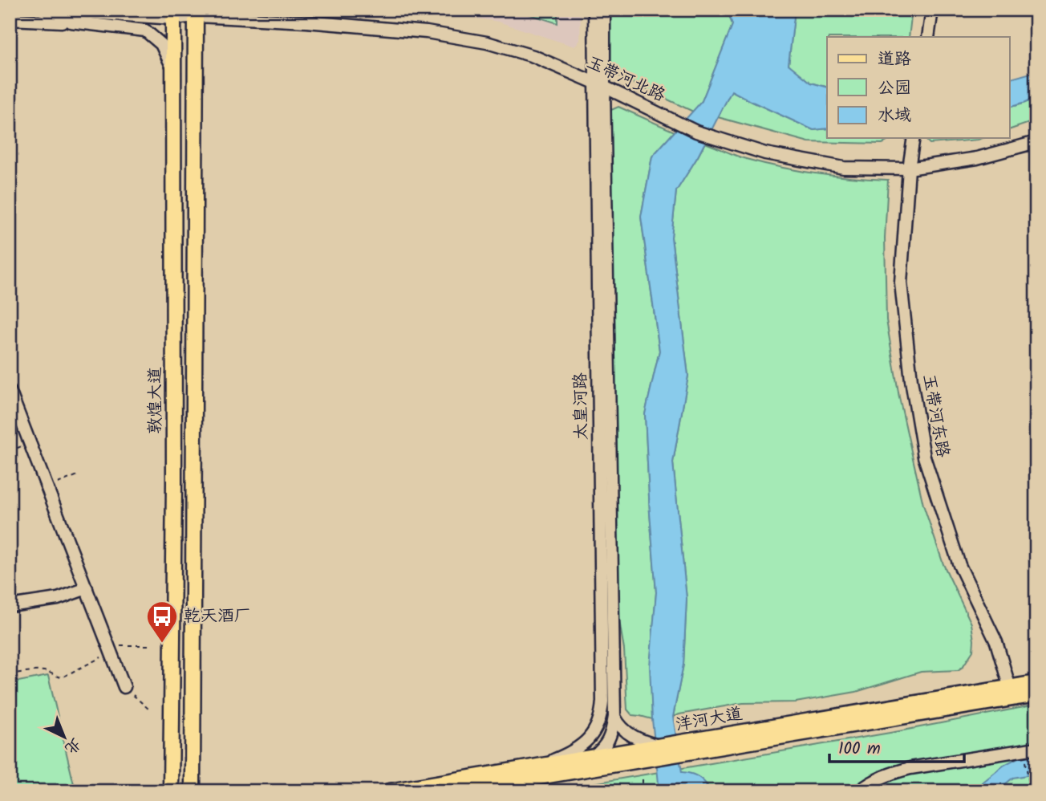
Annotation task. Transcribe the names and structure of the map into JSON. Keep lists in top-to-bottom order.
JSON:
{
  "streets": {
    "main road": ["敦煌大道", "洋河大道"],
    "street": ["玉带河北路", "太皇河路", "玉带河东路"]
  },
  "crossings": [
    ["玉带河北路", "敦煌大道"],
    ["玉带河北路", "太皇河路"],
    ["玉带河北路", "玉带河东路"],
    ["太皇河路", "洋河大道"],
    ["玉带河东路", "洋河大道"]
  ],
  "places": {
    "bus stop": ["乾天酒厂"]
  },
  "legend": ["道路", "公园", "水域"],
  "scale_bar": "100 m",
  "north": "bottom right"
}
